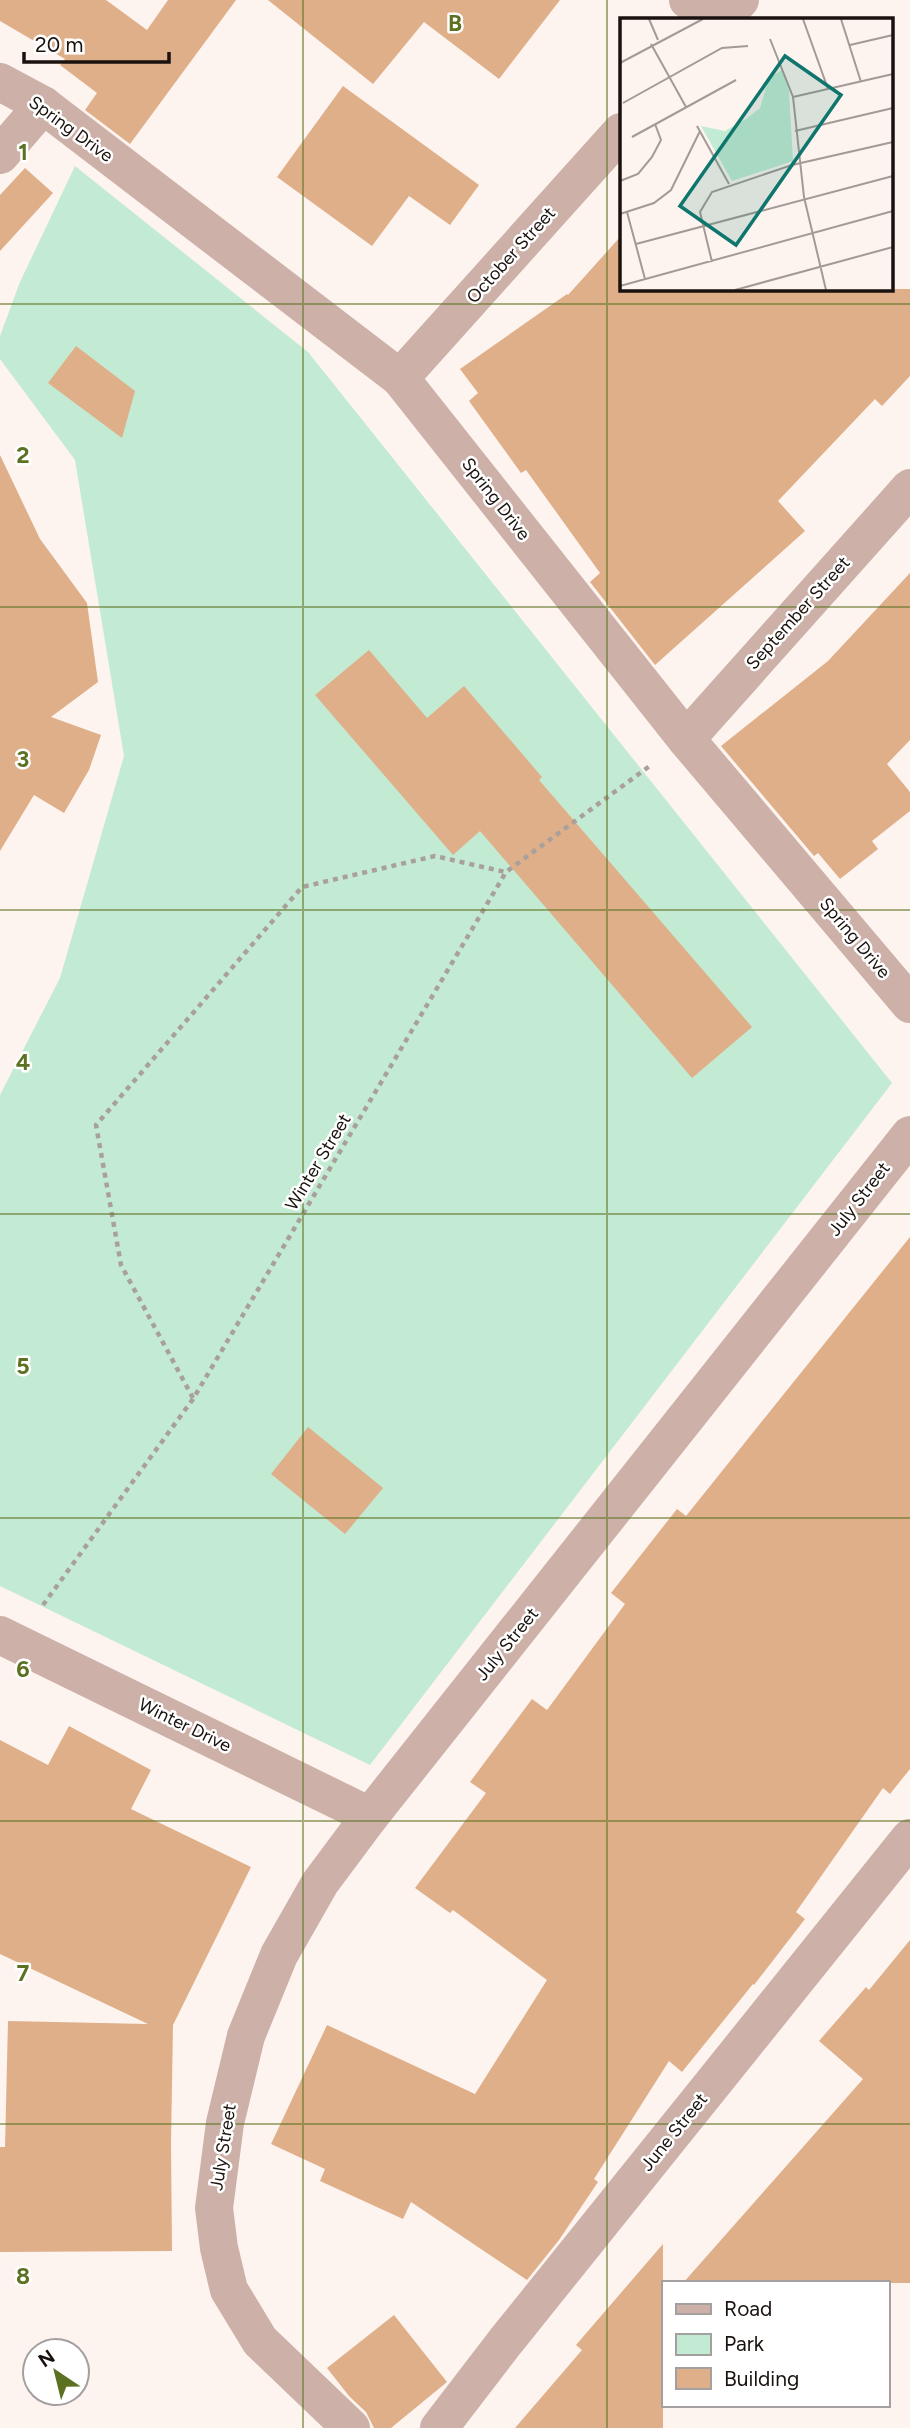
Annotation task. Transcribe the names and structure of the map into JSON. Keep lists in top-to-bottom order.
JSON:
{
  "streets": {
    "street": [
      "Spring Drive",
      "October Street",
      "September Street",
      "July Street",
      "Winter Drive",
      "June Street"
    ],
    "path": ["Winter Street"]
  },
  "crossings": [
    ["Spring Drive", "October Street"],
    ["Spring Drive", "September Street"],
    ["Spring Drive", "Winter Street"],
    ["September Street", "Winter Street"],
    ["Winter Street", "Winter Drive"],
    ["July Street", "Winter Drive"]
  ],
  "legend": ["Road", "Park", "Building"],
  "scale_bar": "20 m",
  "north": "top left",
  "grid": {
    "columns": ["B"],
    "rows": [
      "1",
      "2",
      "3",
      "4",
      "5",
      "6",
      "7",
      "8"
    ]
  }
}
